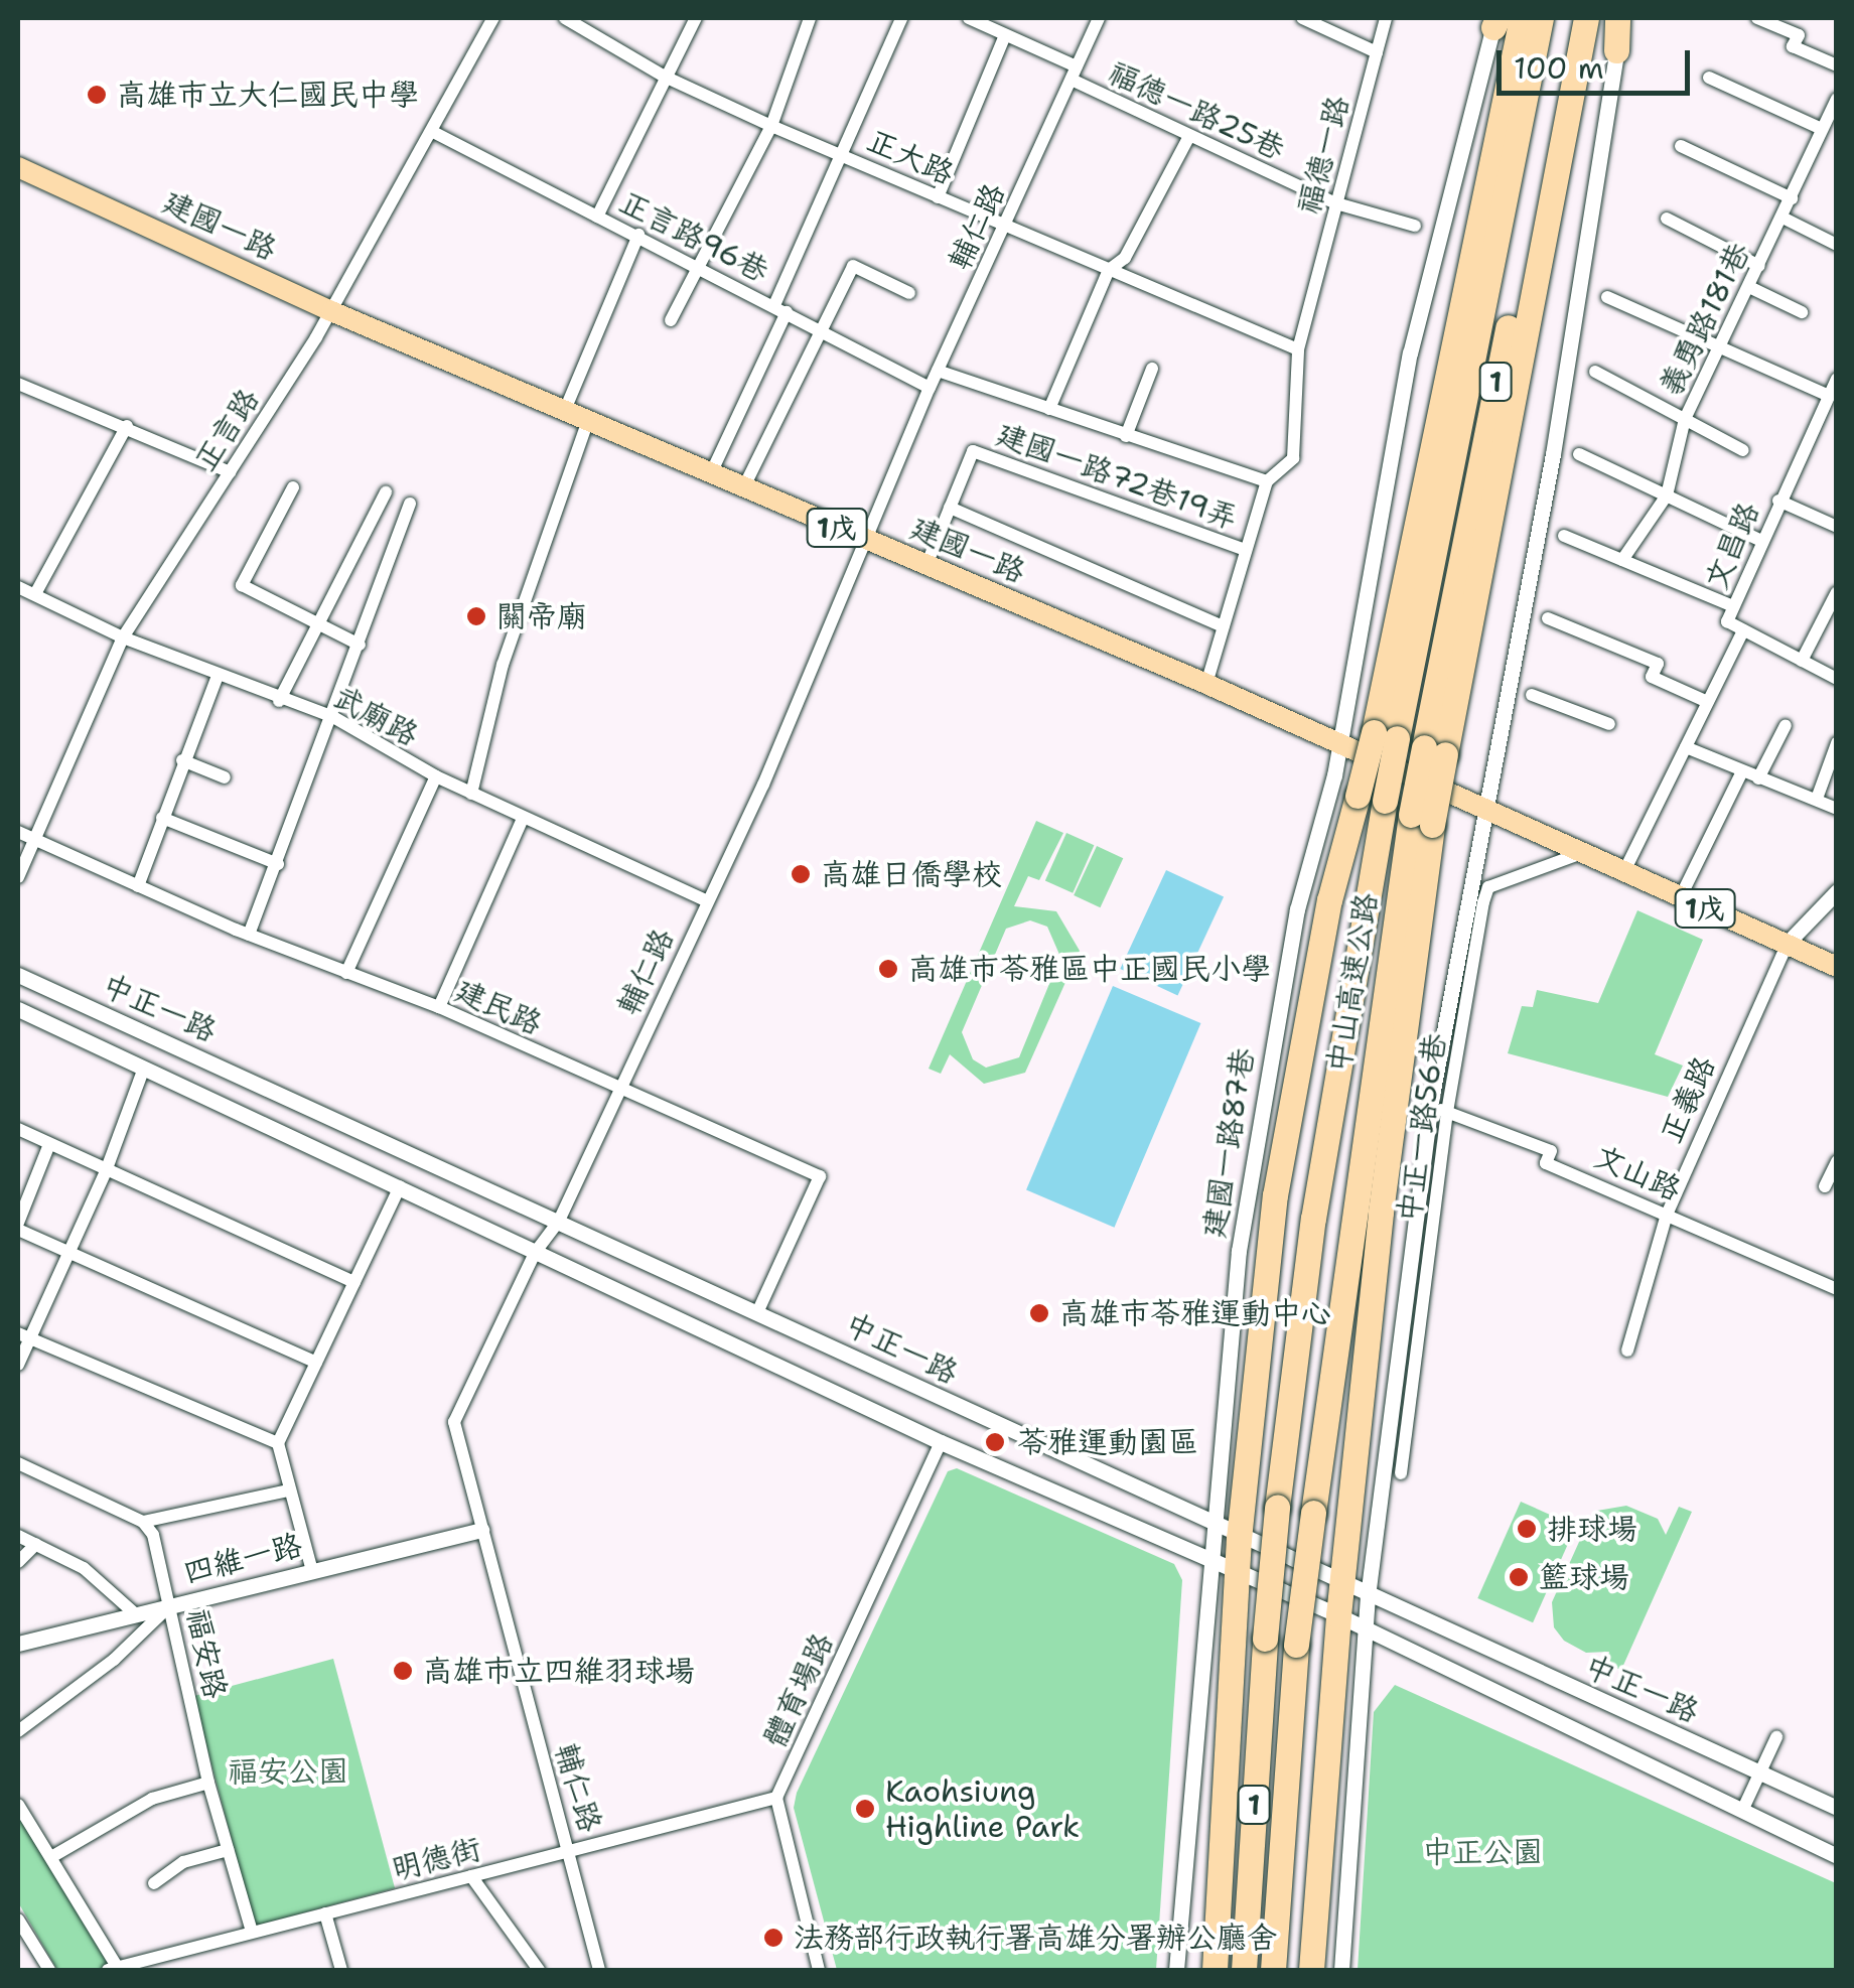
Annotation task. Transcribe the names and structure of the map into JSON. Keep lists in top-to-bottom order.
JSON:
{
  "streets": {
    "highway": ["1", "中山高速公路"],
    "main road": ["建國一路", "1戊"],
    "street": [
      "福德一路25巷",
      "福德一路",
      "正大路",
      "輔仁路",
      "正言路96巷",
      "義勇路181巷",
      "正言路",
      "建國一路72巷19弄",
      "文昌路",
      "武廟路",
      "建民路",
      "中正一路",
      "正義路",
      "中正一路56巷",
      "建國一路87巷",
      "文山路",
      "四維一路",
      "福安路",
      "體育場路",
      "明德街"
    ]
  },
  "crossings": [
    ["福德一路25巷", "福德一路"],
    ["福德一路25巷", "輔仁路"],
    ["福德一路", "正大路"],
    ["福德一路", "建國一路"],
    ["福德一路", "建國一路72巷19弄"],
    ["正大路", "輔仁路"],
    ["建國一路", "輔仁路"],
    ["建國一路", "正言路"],
    ["建國一路", "建國一路72巷19弄"],
    ["建國一路", "正義路"],
    ["建國一路", "中正一路56巷"],
    ["建國一路", "建國一路87巷"],
    ["輔仁路", "正言路96巷"],
    ["輔仁路", "武廟路"],
    ["輔仁路", "建民路"],
    ["輔仁路", "中正一路"],
    ["輔仁路", "四維一路"],
    ["輔仁路", "明德街"],
    ["正言路96巷", "正言路"],
    ["正言路", "武廟路"],
    ["正言路", "建民路"],
    ["建民路", "中正一路"],
    ["中正一路", "建國一路87巷"],
    ["中正一路", "體育場路"],
    ["正義路", "文山路"],
    ["中正一路56巷", "文山路"],
    ["四維一路", "福安路"],
    ["福安路", "明德街"],
    ["體育場路", "明德街"]
  ],
  "parks": ["福安公園", "中正公園"],
  "places": [
    "高雄市立大仁國民中學",
    "關帝廟",
    "高雄日僑學校",
    "高雄市苓雅區中正國民小學",
    "高雄市苓雅運動中心",
    "苓雅運動園區",
    "排球場",
    "籃球場",
    "高雄市立四維羽球場",
    "Kaohsiung Highline Park",
    "法務部行政執行署高雄分署辦公廳舍"
  ],
  "scale_bar": "100 m"
}
